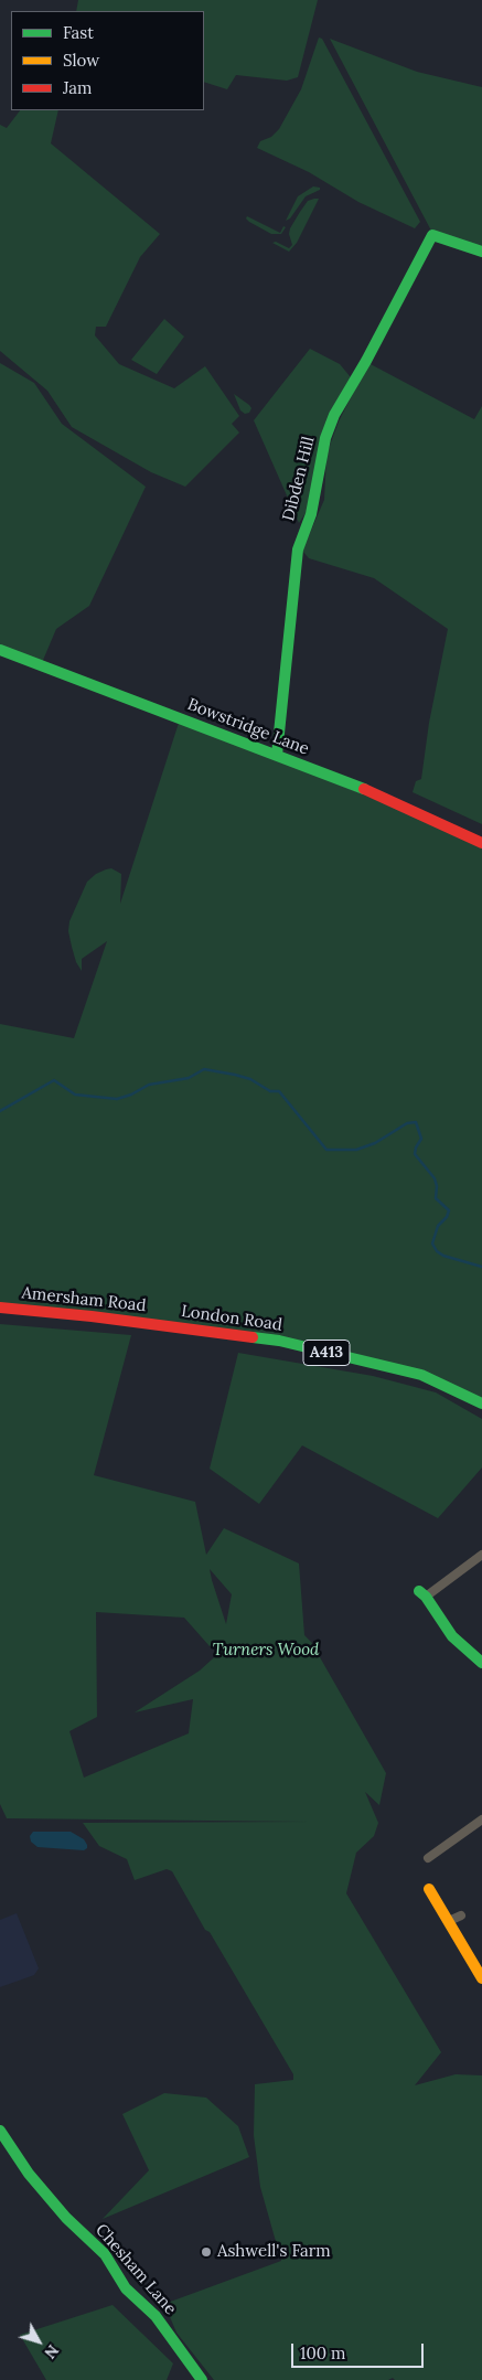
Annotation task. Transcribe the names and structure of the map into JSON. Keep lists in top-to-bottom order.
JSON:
{
  "streets": {
    "main road": [
      "Dibden Hill",
      "Bowstridge Lane",
      "Amersham Road",
      "London Road",
      "A413",
      "Chesham Lane"
    ]
  },
  "crossings": [
    ["Dibden Hill", "Bowstridge Lane"],
    ["Amersham Road", "London Road"]
  ],
  "parks": ["Turners Wood"],
  "places": ["Ashwell's Farm"],
  "legend": ["Fast", "Slow", "Jam"],
  "scale_bar": "100 m",
  "north": "bottom right"
}
